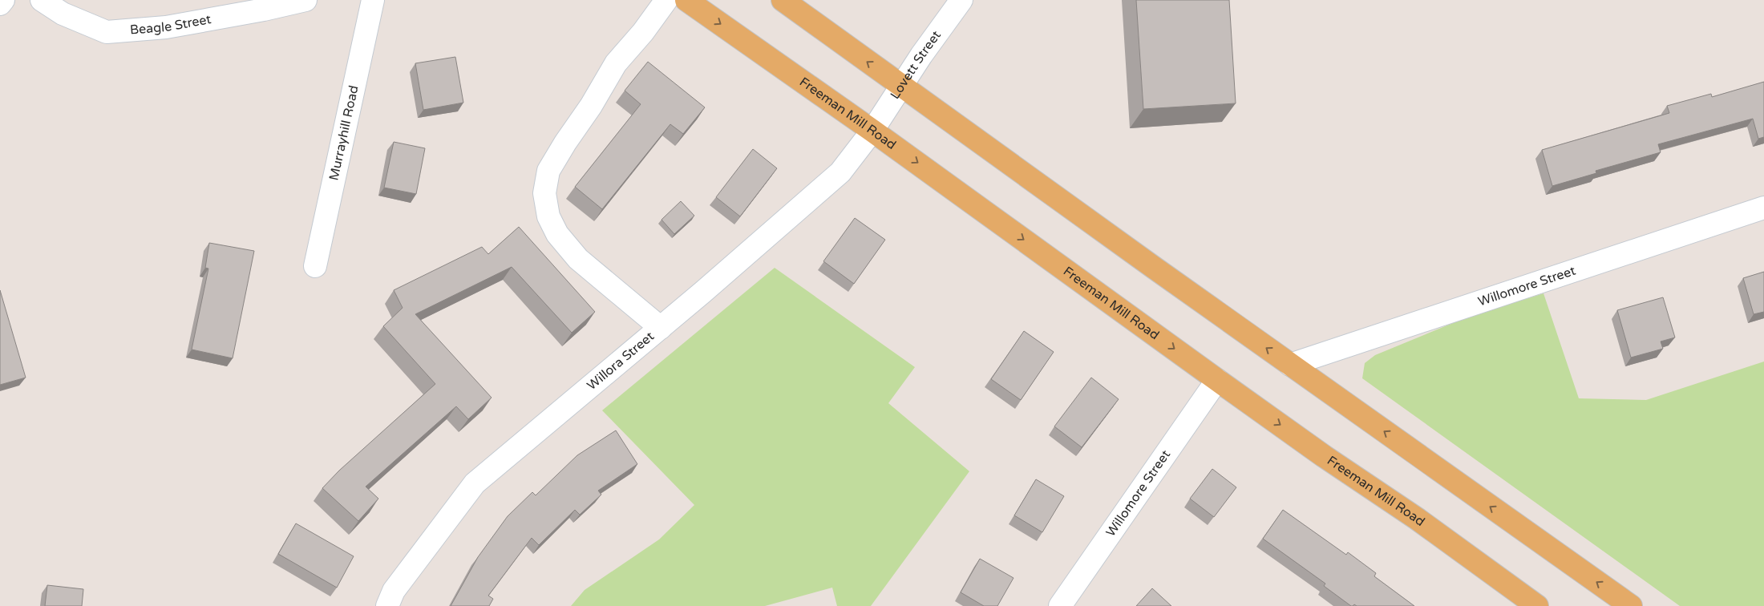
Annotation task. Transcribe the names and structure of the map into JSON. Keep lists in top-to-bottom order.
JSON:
{
  "streets": {
    "main road": ["Freeman Mill Road"],
    "street": [
      "Beagle Street",
      "Lovett Street",
      "Murrayhill Road",
      "Willomore Street",
      "Willora Street"
    ]
  },
  "crossings": [
    ["Lovett Street", "Freeman Mill Road"],
    ["Lovett Street", "Willora Street"],
    ["Freeman Mill Road", "Willomore Street"],
    ["Freeman Mill Road", "Willora Street"]
  ]
}
